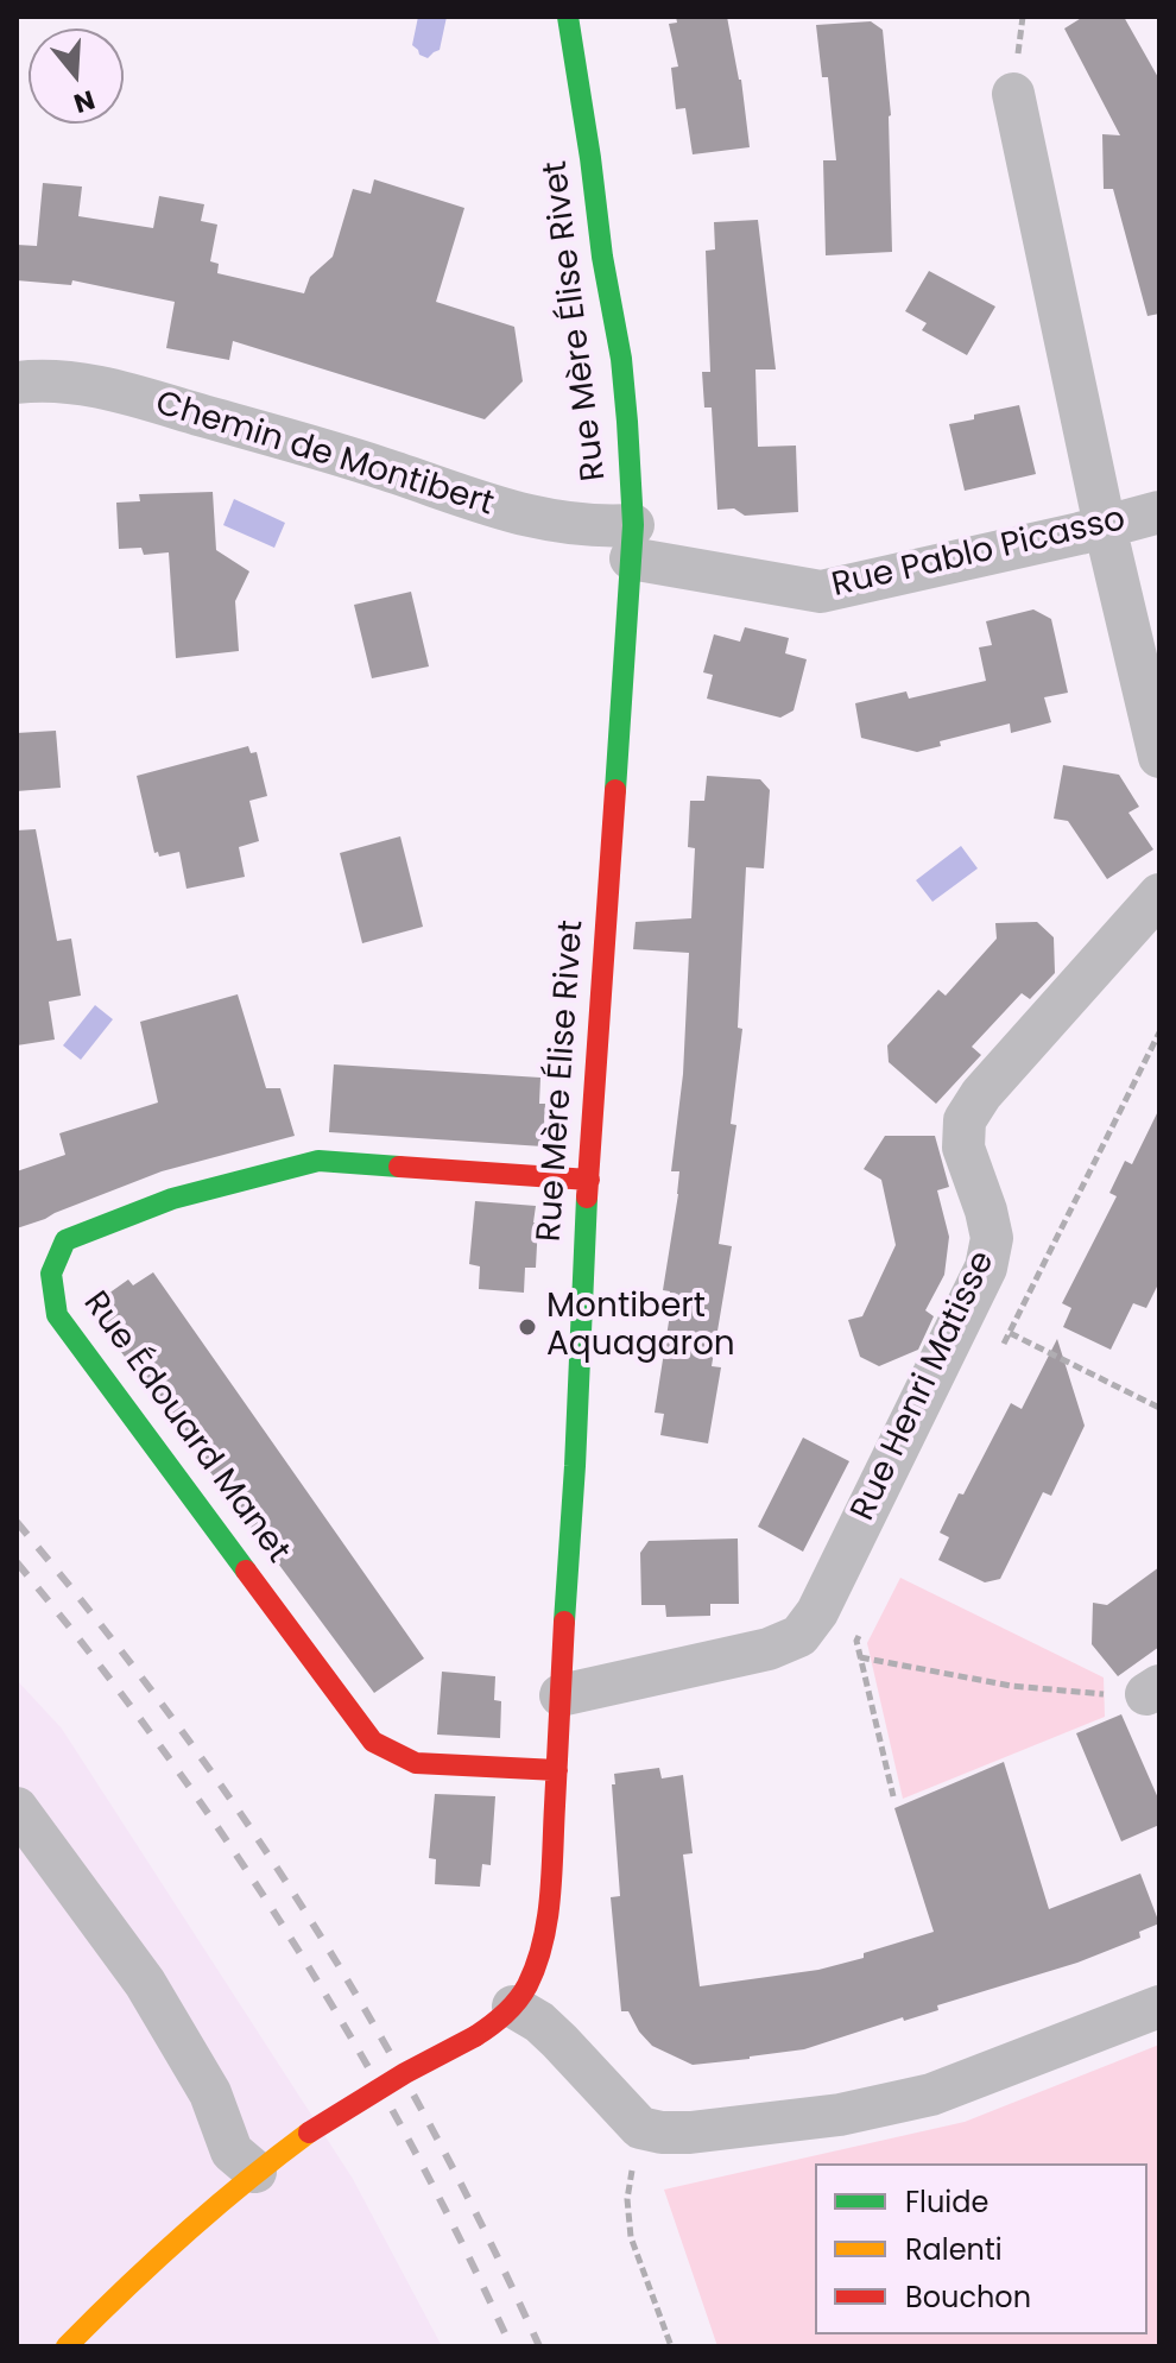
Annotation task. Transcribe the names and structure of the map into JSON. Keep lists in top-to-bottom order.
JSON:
{
  "streets": {
    "street": [
      "Rue Mère Élise Rivet",
      "Chemin de Montibert",
      "Rue Pablo Picasso",
      "Rue Henri Matisse",
      "Rue Édouard Manet"
    ]
  },
  "crossings": [
    ["Rue Mère Élise Rivet", "Chemin de Montibert"],
    ["Rue Mère Élise Rivet", "Rue Pablo Picasso"],
    ["Rue Mère Élise Rivet", "Rue Henri Matisse"],
    ["Rue Mère Élise Rivet", "Rue Édouard Manet"],
    ["Chemin de Montibert", "Rue Pablo Picasso"]
  ],
  "places": ["Montibert Aquagaron"],
  "legend": ["Fluide", "Ralenti", "Bouchon"],
  "north": "bottom"
}
